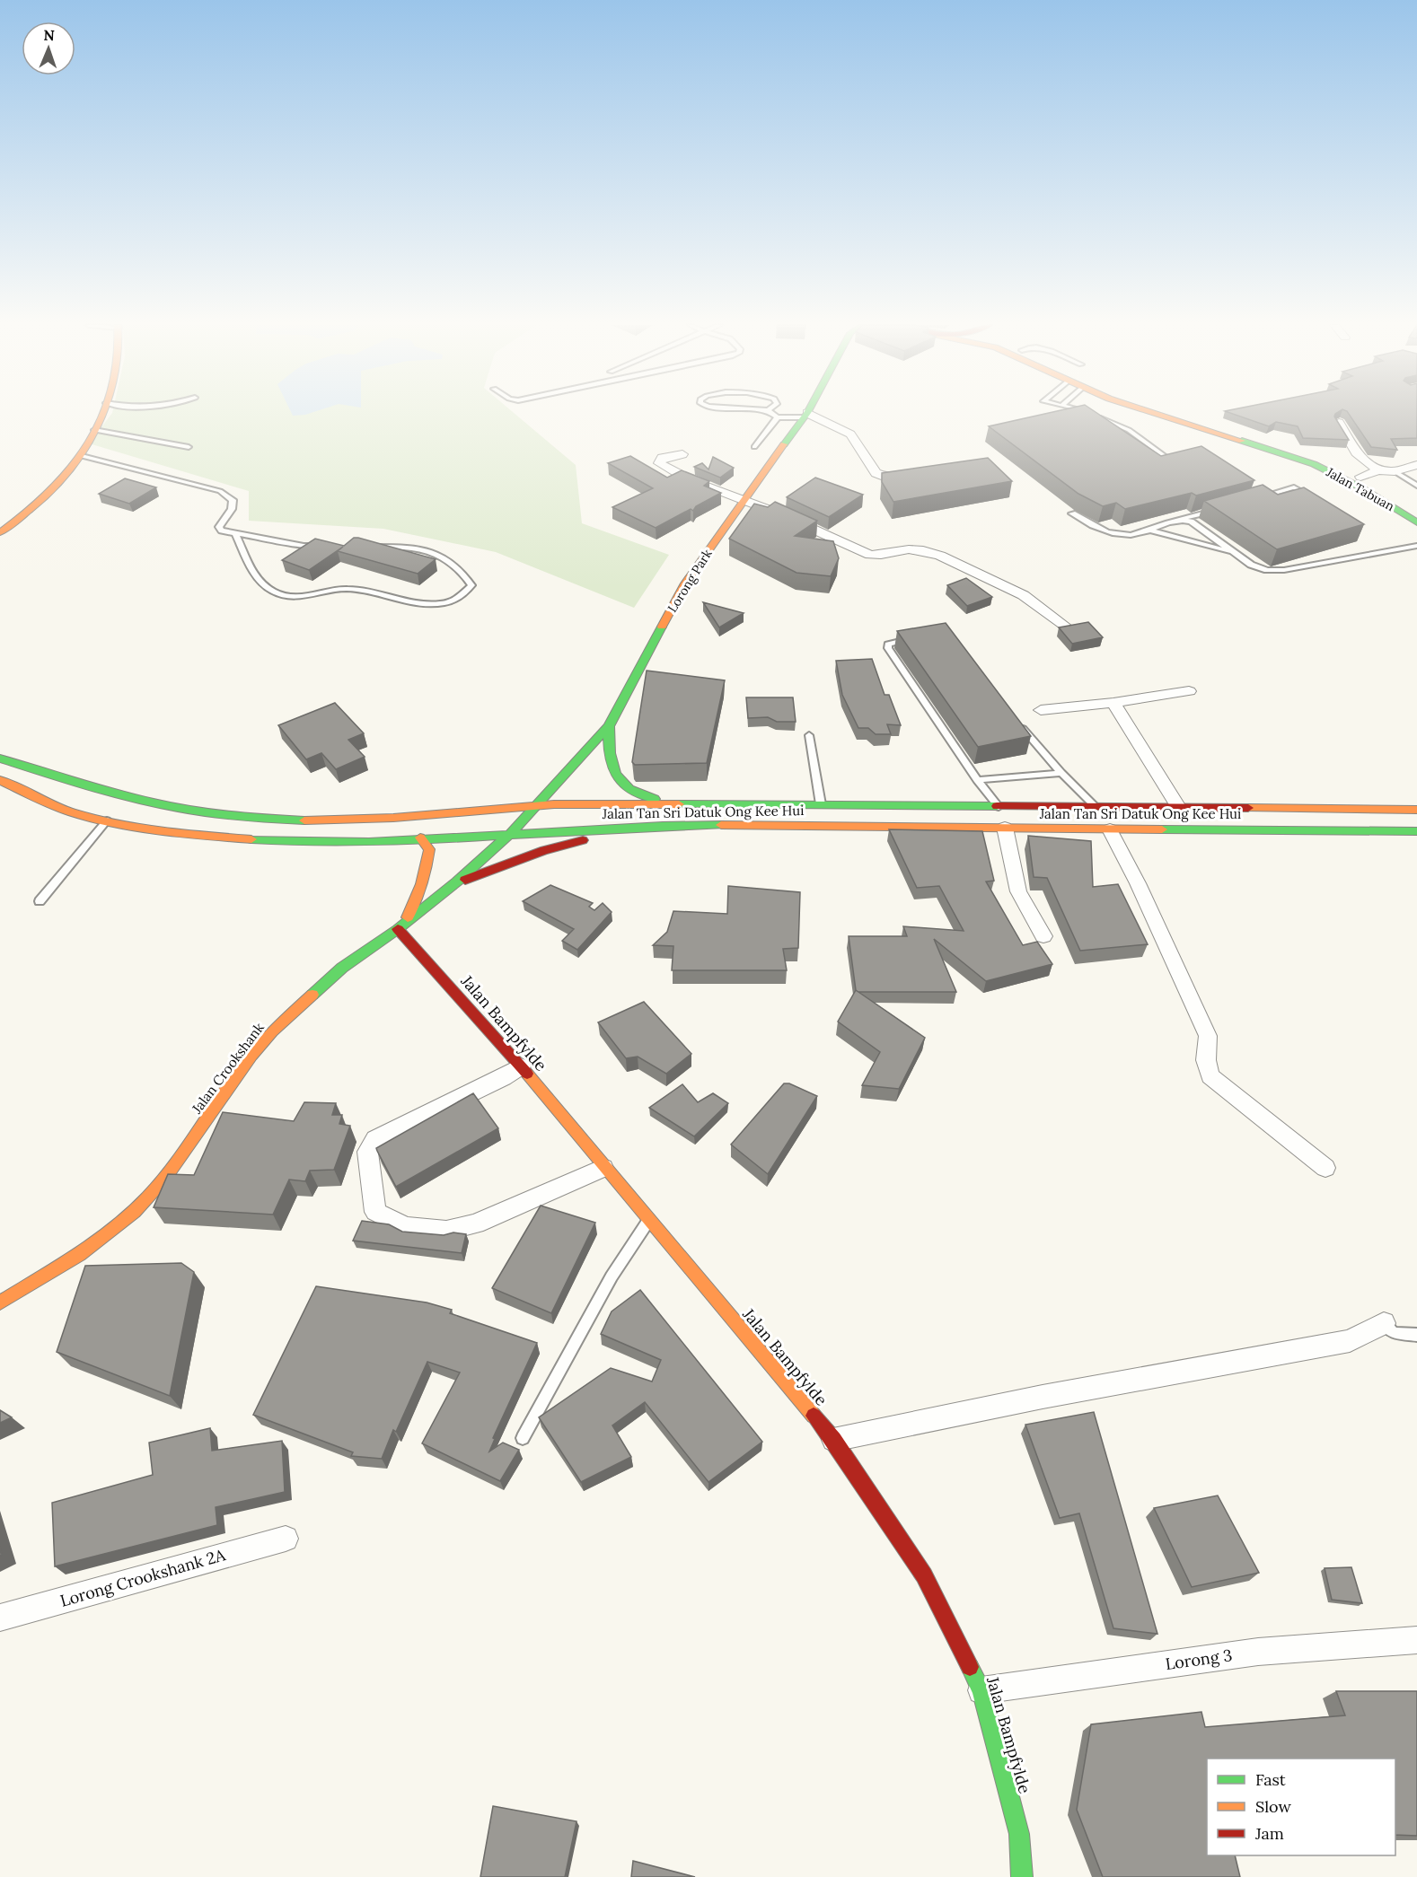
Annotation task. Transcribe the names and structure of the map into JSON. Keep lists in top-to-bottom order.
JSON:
{
  "streets": {
    "main road": [
      "Jalan Tabuan",
      "Lorong Park",
      "Jalan Tan Sri Datuk Ong Kee Hui",
      "Jalan Bampfylde",
      "Jalan Crookshank"
    ],
    "street": ["Lorong Crookshank 2A", "Lorong 3"]
  },
  "crossings": [
    ["Lorong Park", "Jalan Tan Sri Datuk Ong Kee Hui"],
    ["Lorong Park", "Jalan Crookshank"],
    ["Jalan Tan Sri Datuk Ong Kee Hui", "Jalan Crookshank"],
    ["Jalan Bampfylde", "Jalan Crookshank"],
    ["Jalan Bampfylde", "Lorong 3"]
  ],
  "legend": ["Fast", "Slow", "Jam"],
  "north": "top"
}
